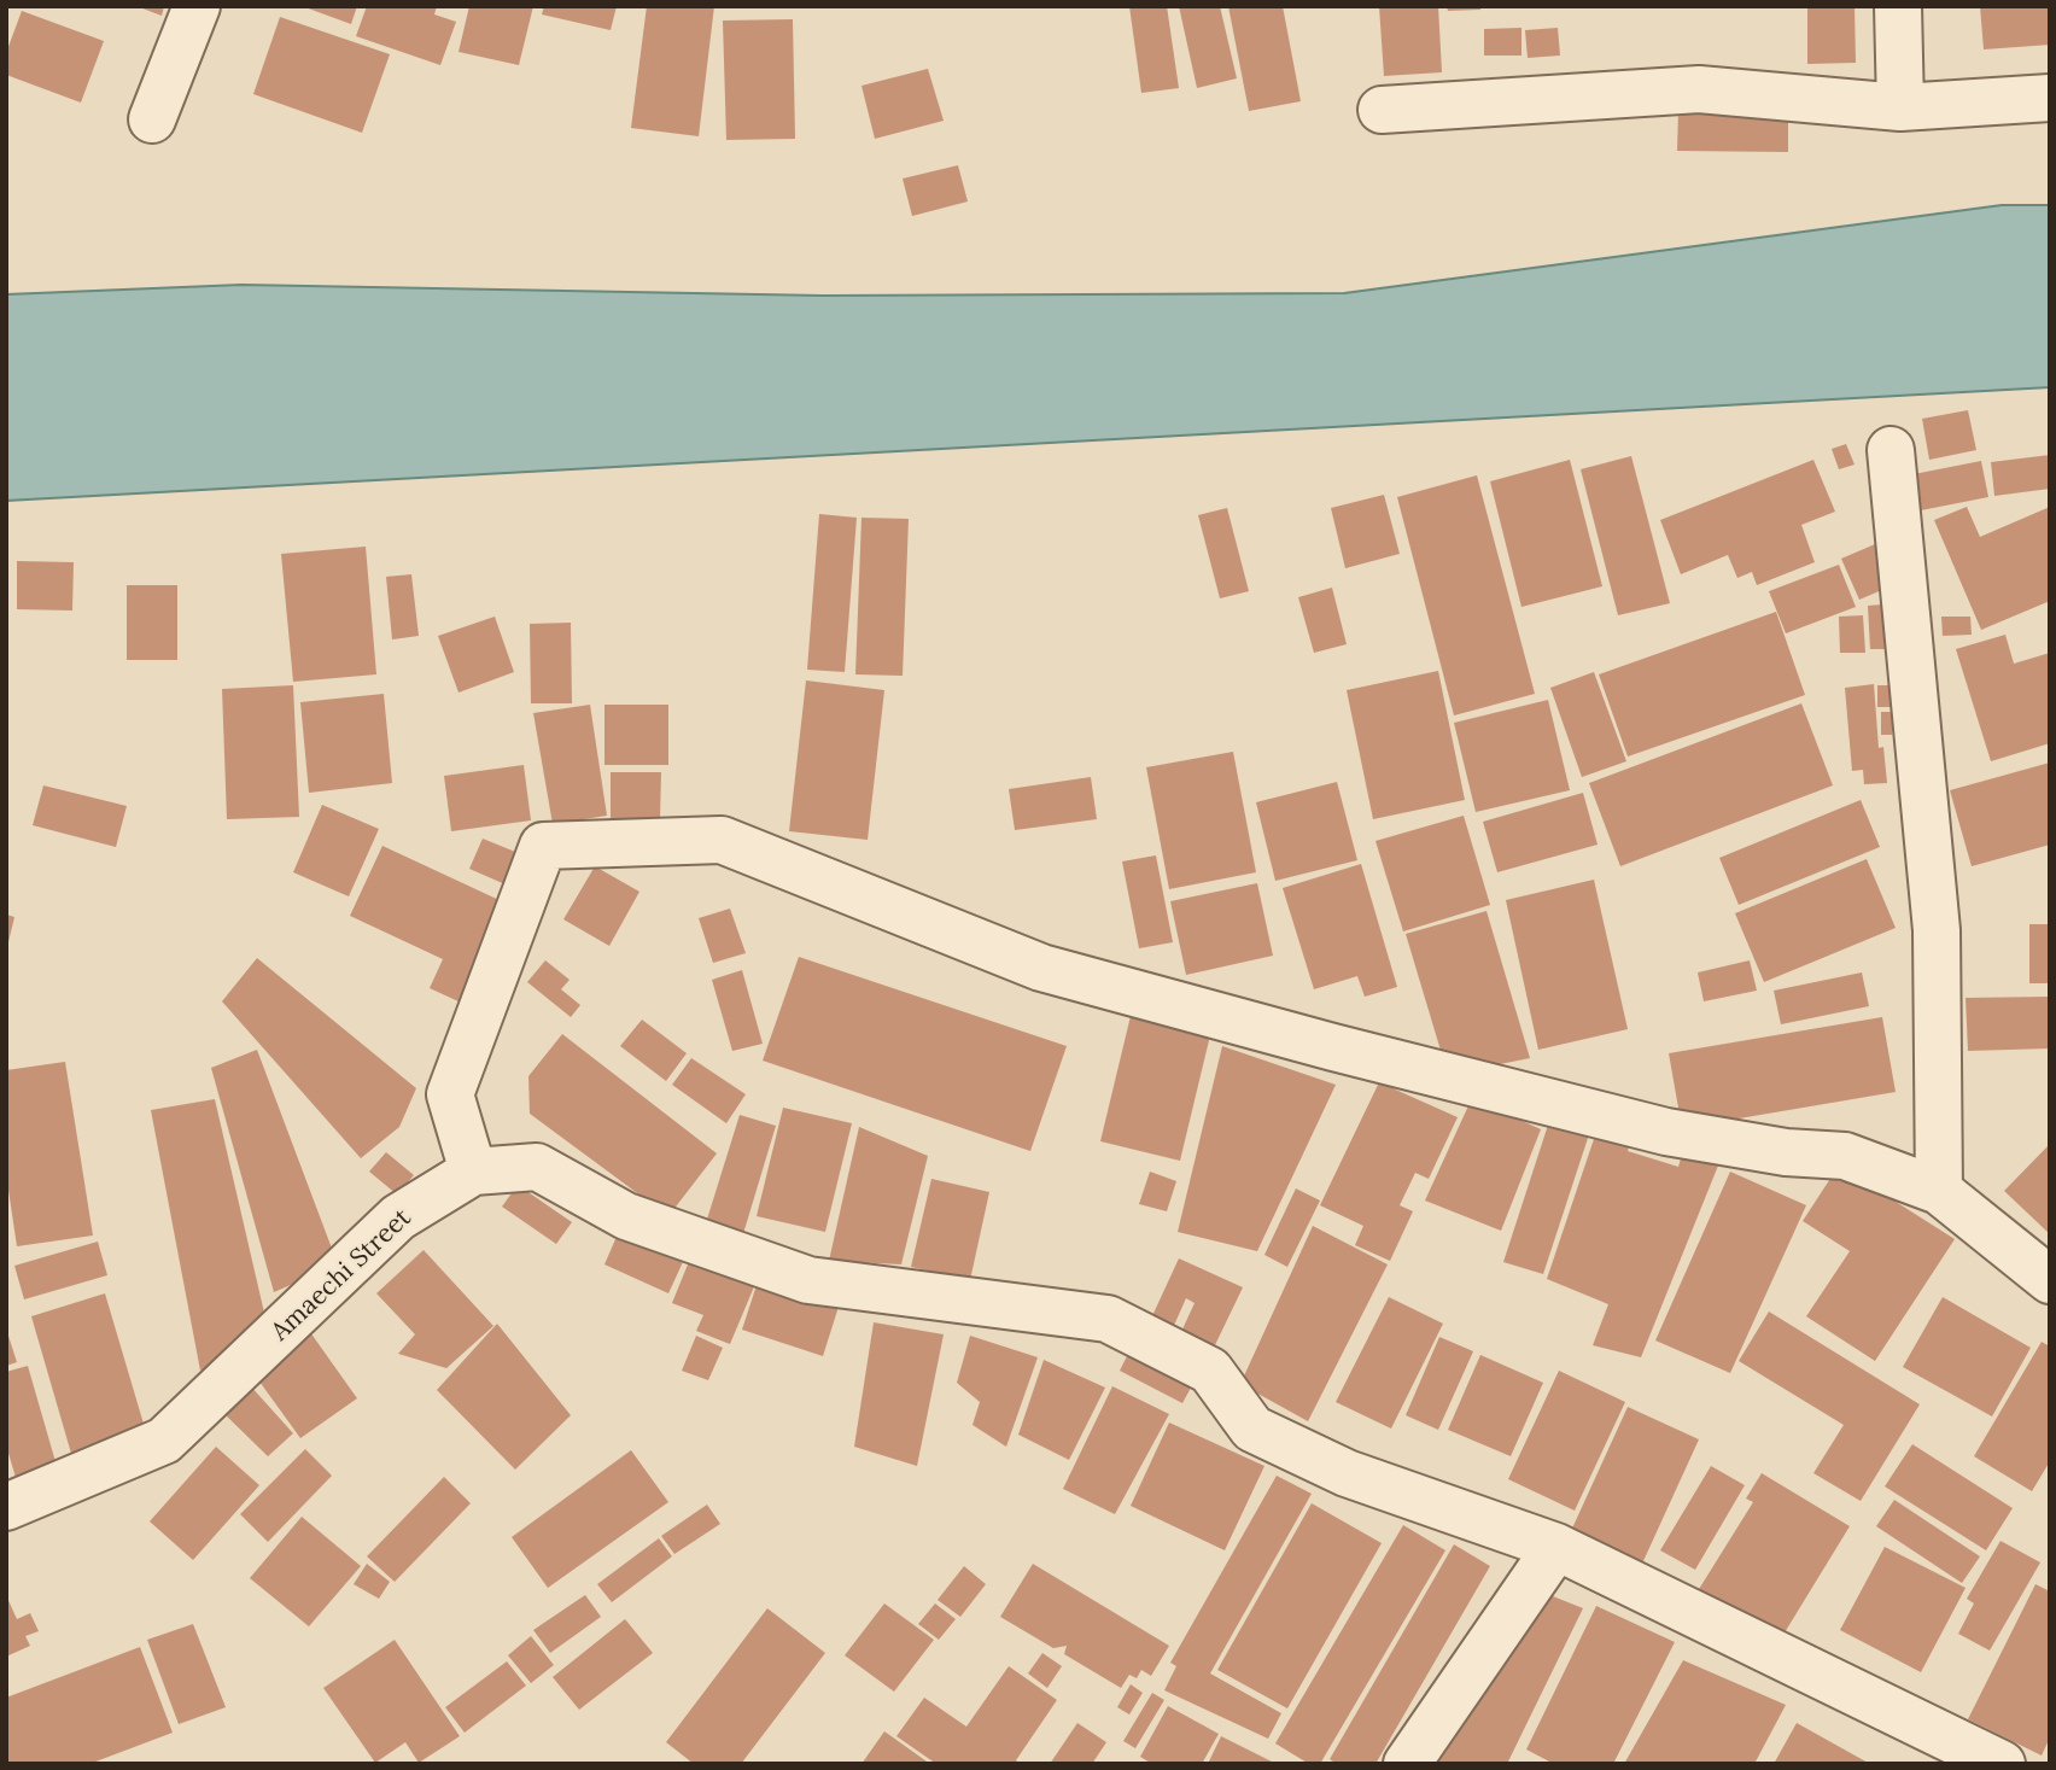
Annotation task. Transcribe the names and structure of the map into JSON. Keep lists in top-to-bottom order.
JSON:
{
  "streets": {
    "street": ["Amaechi Street"]
  }
}
